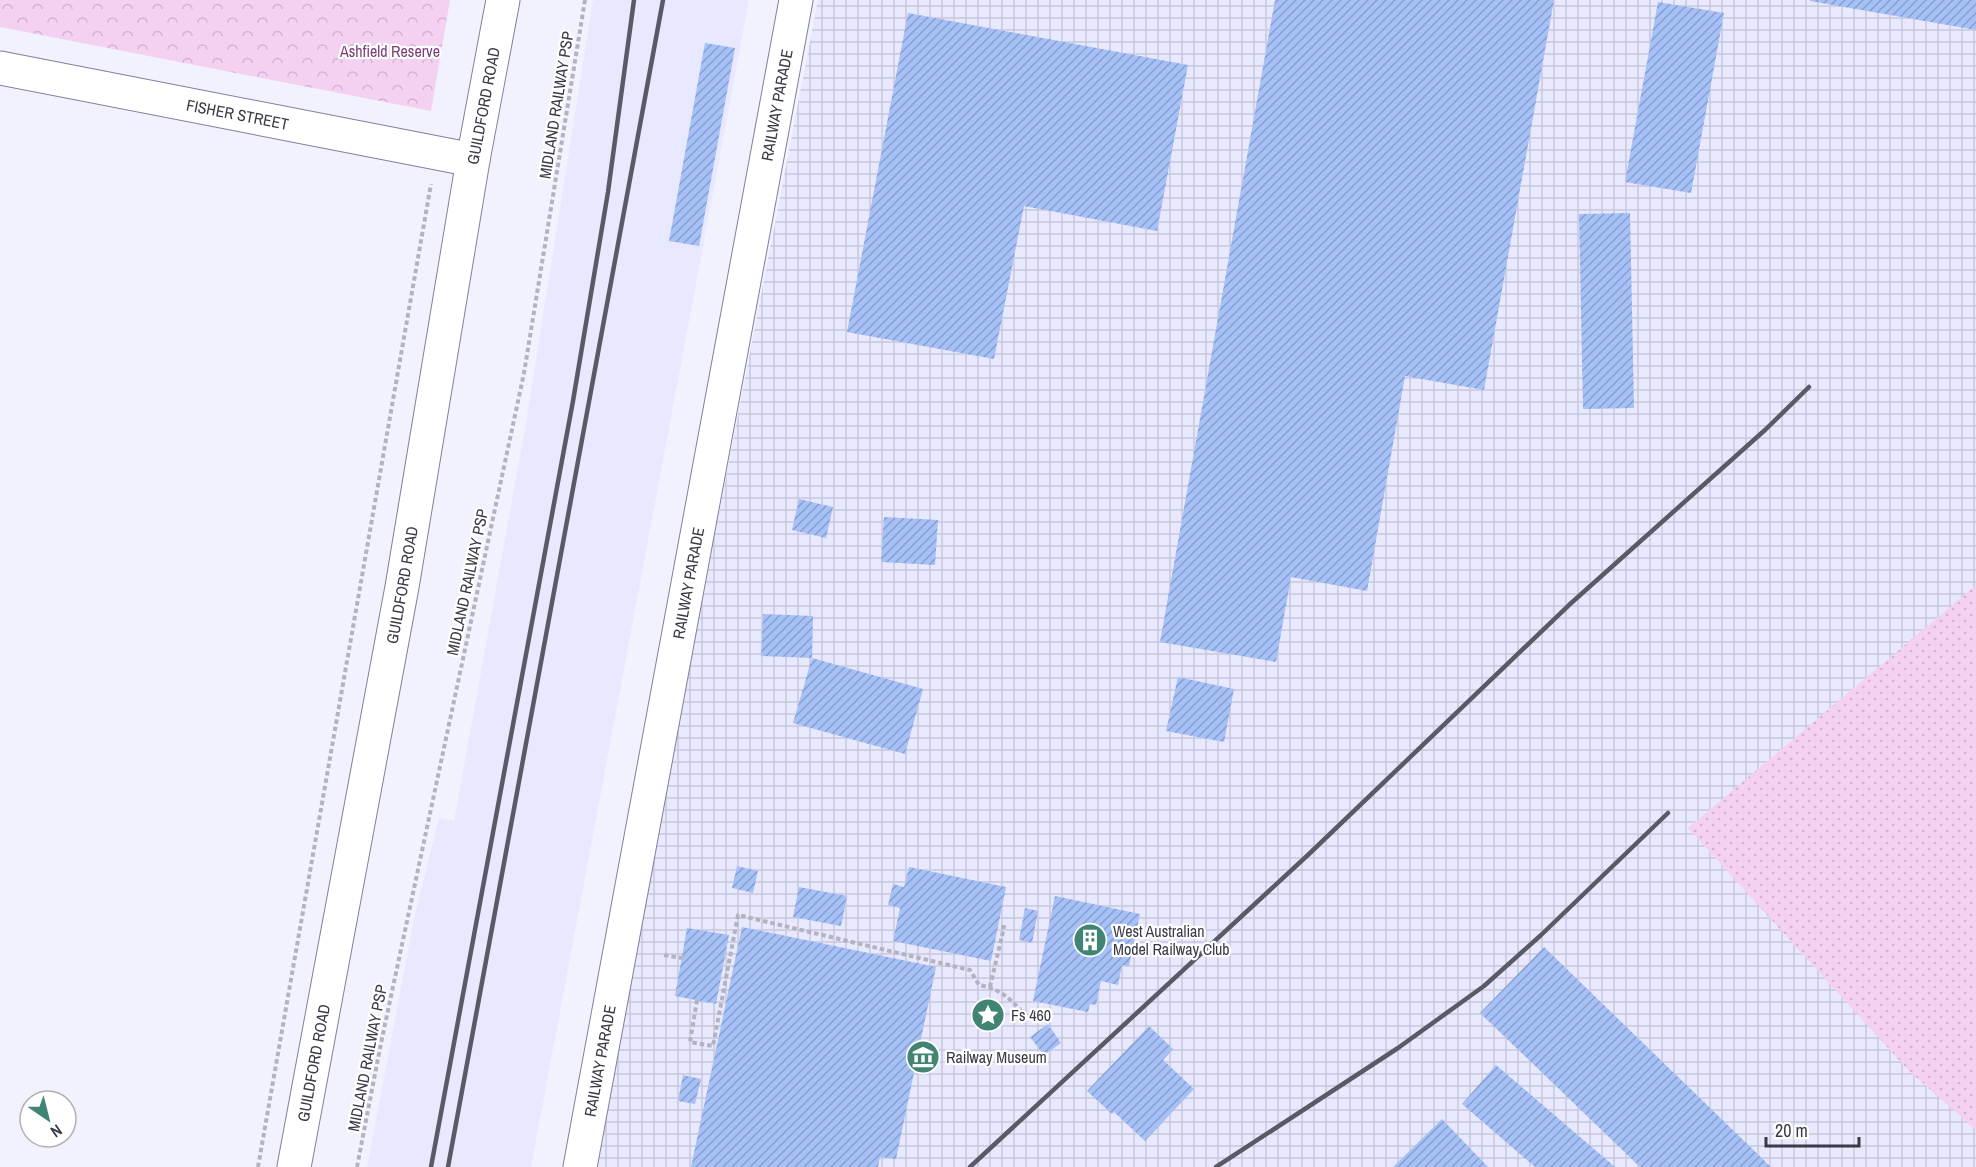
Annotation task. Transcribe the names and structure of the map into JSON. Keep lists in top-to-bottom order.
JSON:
{
  "streets": {
    "main road": ["GUILDFORD ROAD", "RAILWAY PARADE", "FISHER STREET"],
    "path": ["MIDLAND RAILWAY PSP"]
  },
  "crossings": [
    ["GUILDFORD ROAD", "FISHER STREET"]
  ],
  "parks": ["Ashfield Reserve"],
  "places": {
    "building": ["West Australian Model Railway Club"],
    "place": ["Fs 460"],
    "museum": ["Railway Museum"]
  },
  "scale_bar": "20 m",
  "north": "bottom right"
}
